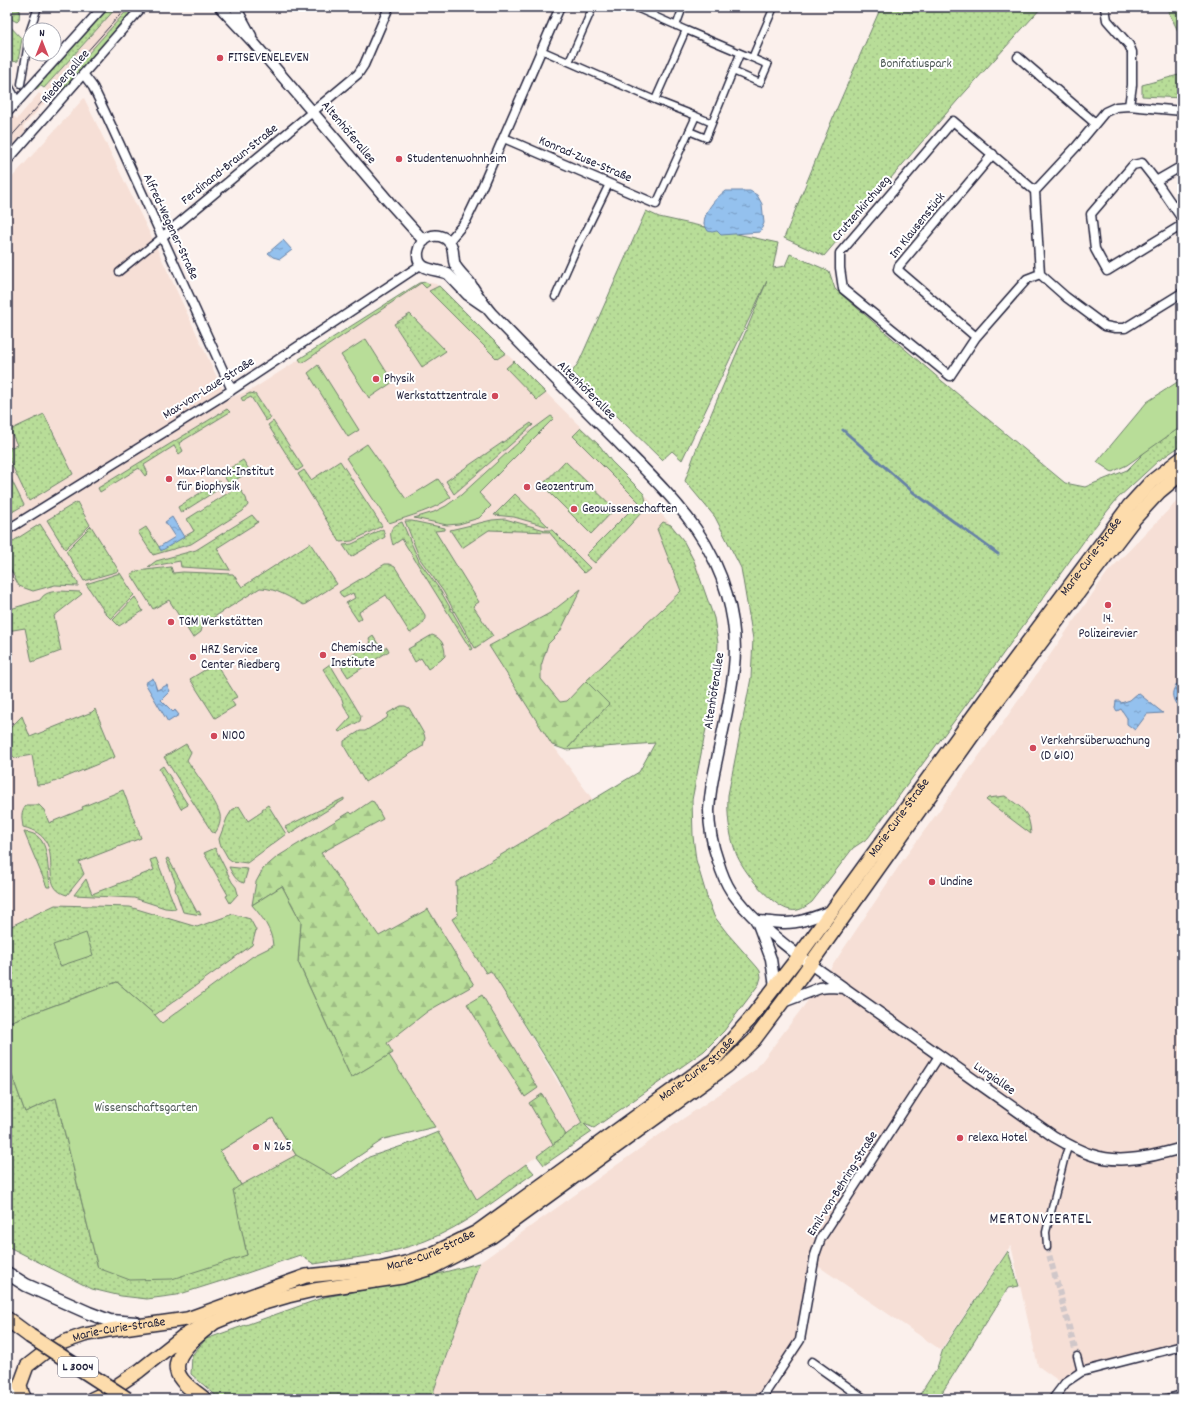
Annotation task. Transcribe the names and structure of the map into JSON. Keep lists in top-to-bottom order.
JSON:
{
  "streets": {
    "highway": ["L 3004"],
    "main road": ["Marie-Curie-Straße"],
    "street": [
      "Riedbergallee",
      "Altenhöferallee",
      "Konrad-Zuse-Straße",
      "Ferdinand-Braun-Straße",
      "Crutzenkirchweg",
      "Im Klausenstück",
      "Alfred-Wegener-Straße",
      "Max-von-Laue-Straße",
      "Lurgiallee",
      "Emil-von-Behring-Straße"
    ]
  },
  "crossings": [
    ["Riedbergallee", "Alfred-Wegener-Straße"],
    ["Altenhöferallee", "Ferdinand-Braun-Straße"],
    ["Altenhöferallee", "Max-von-Laue-Straße"],
    ["Altenhöferallee", "Marie-Curie-Straße"],
    ["Altenhöferallee", "Lurgiallee"],
    ["Ferdinand-Braun-Straße", "Alfred-Wegener-Straße"],
    ["Crutzenkirchweg", "Im Klausenstück"],
    ["Alfred-Wegener-Straße", "Max-von-Laue-Straße"],
    ["Marie-Curie-Straße", "Lurgiallee"],
    ["Lurgiallee", "Emil-von-Behring-Straße"]
  ],
  "districts": ["MERTONVIERTEL"],
  "parks": ["Bonifatiuspark", "Wissenschaftsgarten"],
  "places": [
    "FITSEVENELEVEN",
    "Studentenwohnheim",
    "Physik",
    "Werkstattzentrale",
    "Max-Planck-Institut für Biophysik",
    "Geozentrum",
    "Geowissenschaften",
    "14. Polizeirevier",
    "TGM Werkstätten",
    "Chemische Institute",
    "HRZ Service Center Riedberg",
    "N100",
    "Verkehrsüberwachung (D 610)",
    "Undine",
    "relexa Hotel",
    "N 265"
  ],
  "north": "top"
}
